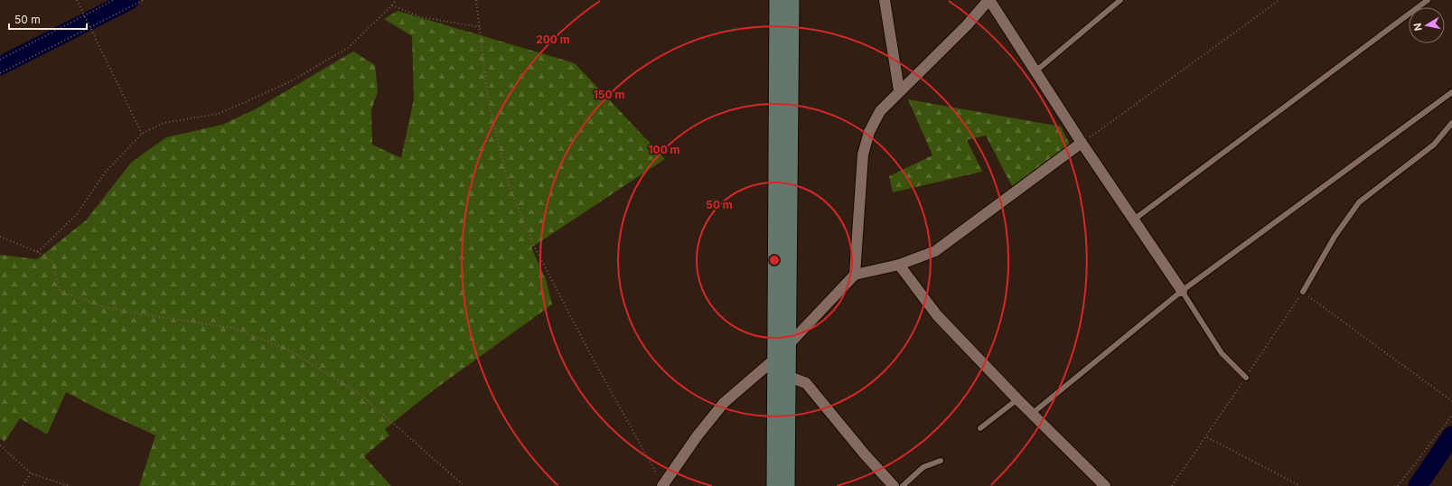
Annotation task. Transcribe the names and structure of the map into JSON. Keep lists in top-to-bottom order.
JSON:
{
  "scale_bar": "50 m",
  "north": "left",
  "rings": [
    "200 m",
    "150 m",
    "100 m",
    "50 m"
  ]
}
